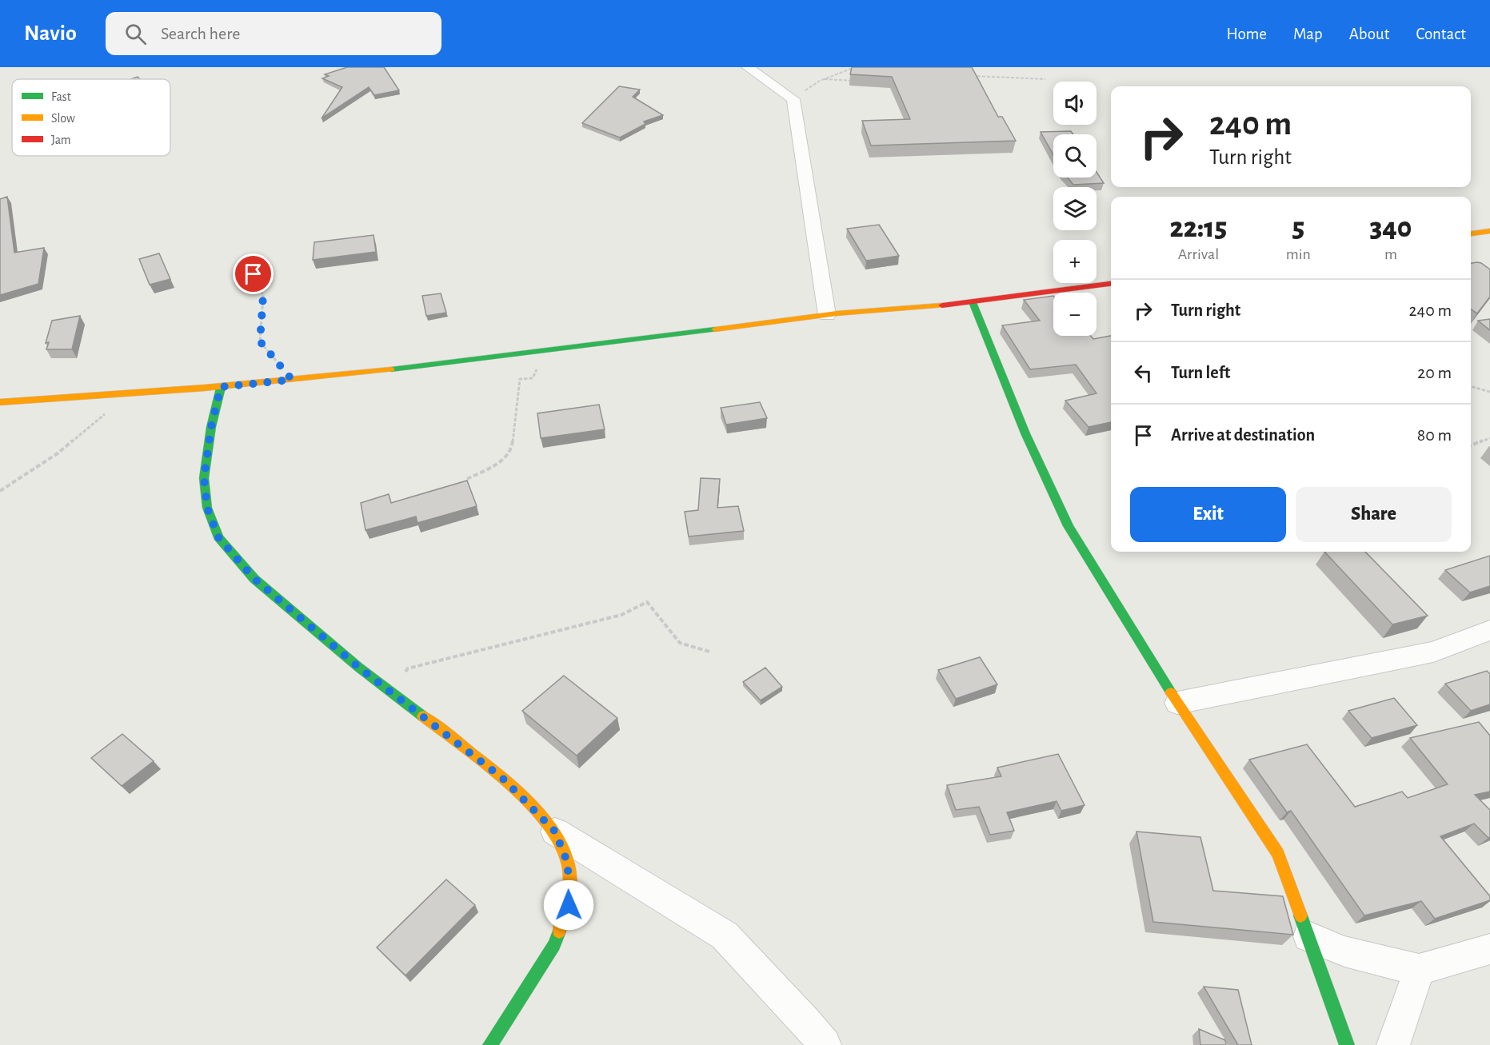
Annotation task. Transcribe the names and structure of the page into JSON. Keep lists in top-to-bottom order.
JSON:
{
  "legend": ["Fast", "Slow", "Jam"],
  "page": {
    "header": "Navio",
    "search": "Search here",
    "nav": [
      "Home",
      "Map",
      "About",
      "Contact"
    ],
    "map_buttons": ["+", "−"],
    "turn": ["240 m", "Turn right"],
    "eta": [
      "22:15",
      "Arrival",
      "5",
      "min",
      "340",
      "m"
    ],
    "list": [
      {
        "name": "Turn right",
        "value": "240 m"
      },
      {
        "name": "Turn left",
        "value": "20 m"
      },
      {
        "name": "Arrive at destination",
        "value": "80 m"
      }
    ],
    "buttons": ["Exit", "Share"]
  }
}
